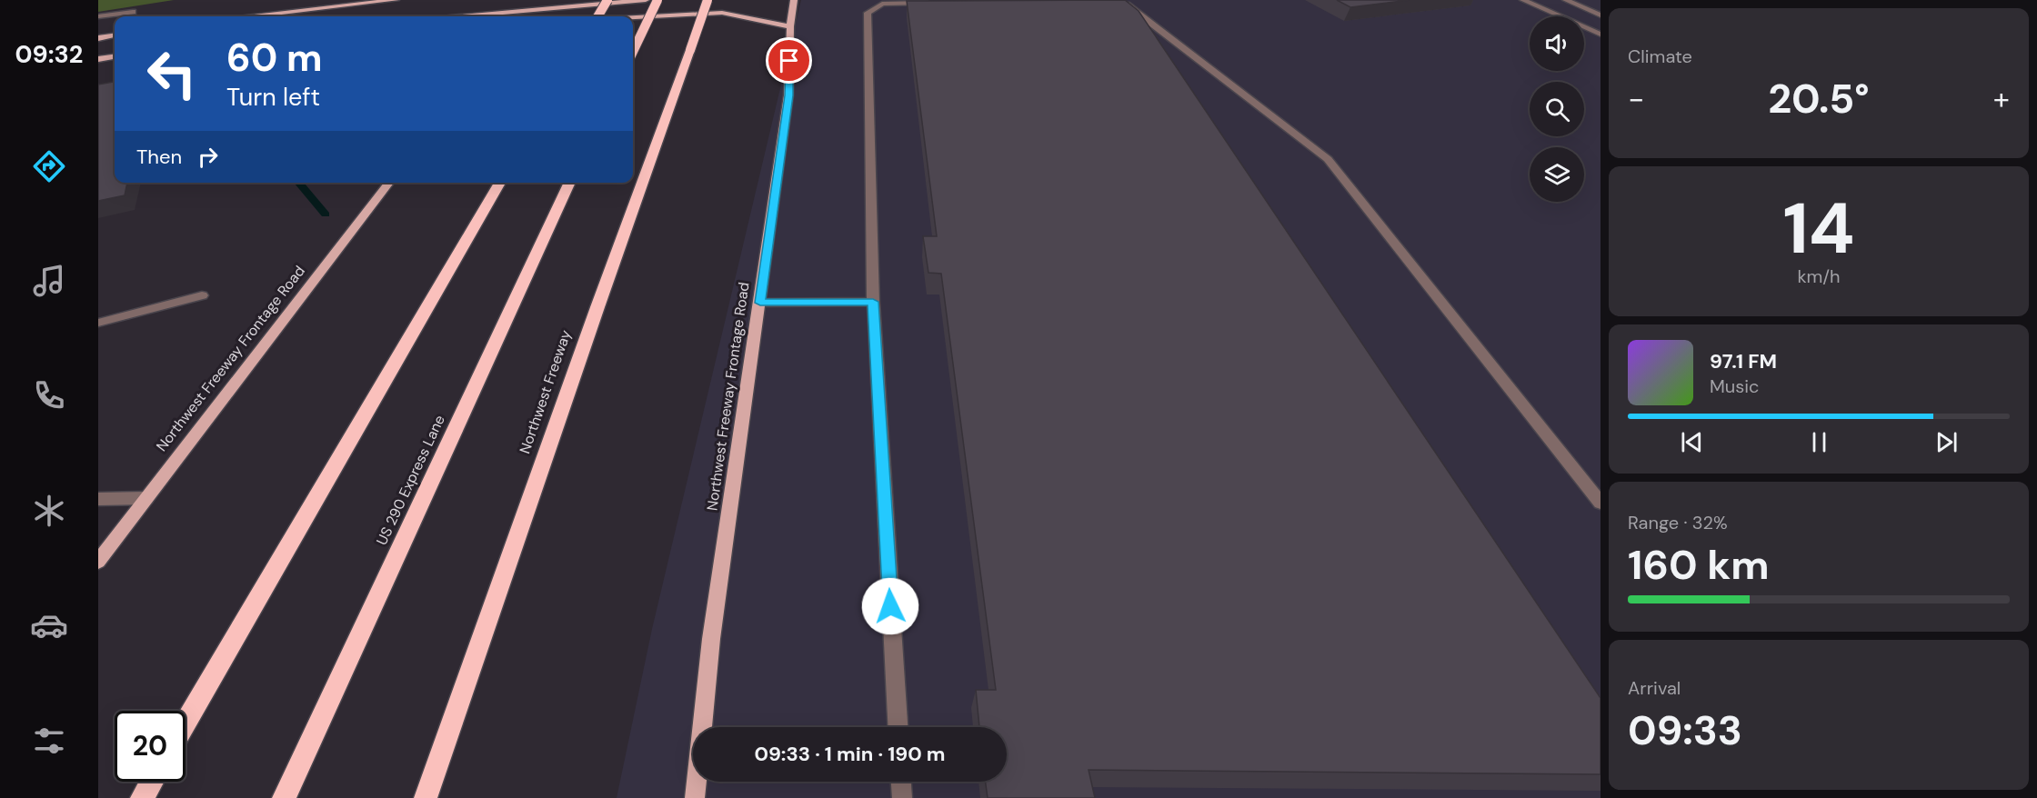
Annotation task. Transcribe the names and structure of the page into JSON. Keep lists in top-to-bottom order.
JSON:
{
  "streets": {
    "highway": ["Northwest Freeway", "US 290 Express Lane"],
    "main road": ["Northwest Freeway Frontage Road"]
  },
  "page": {
    "tabs": "09:32",
    "tile": [
      "Climate",
      ["14", "km/h"],
      ["Range · 32%", "160 km"],
      ["Arrival", "09:33"]
    ],
    "turn": ["60 m", "Turn left"],
    "heat": ["−", "20.5°", "+"],
    "then": "Then",
    "song": ["97.1 FM", "Music"],
    "limit": "20",
    "trip": "09:33 · 1 min · 190 m"
  }
}
